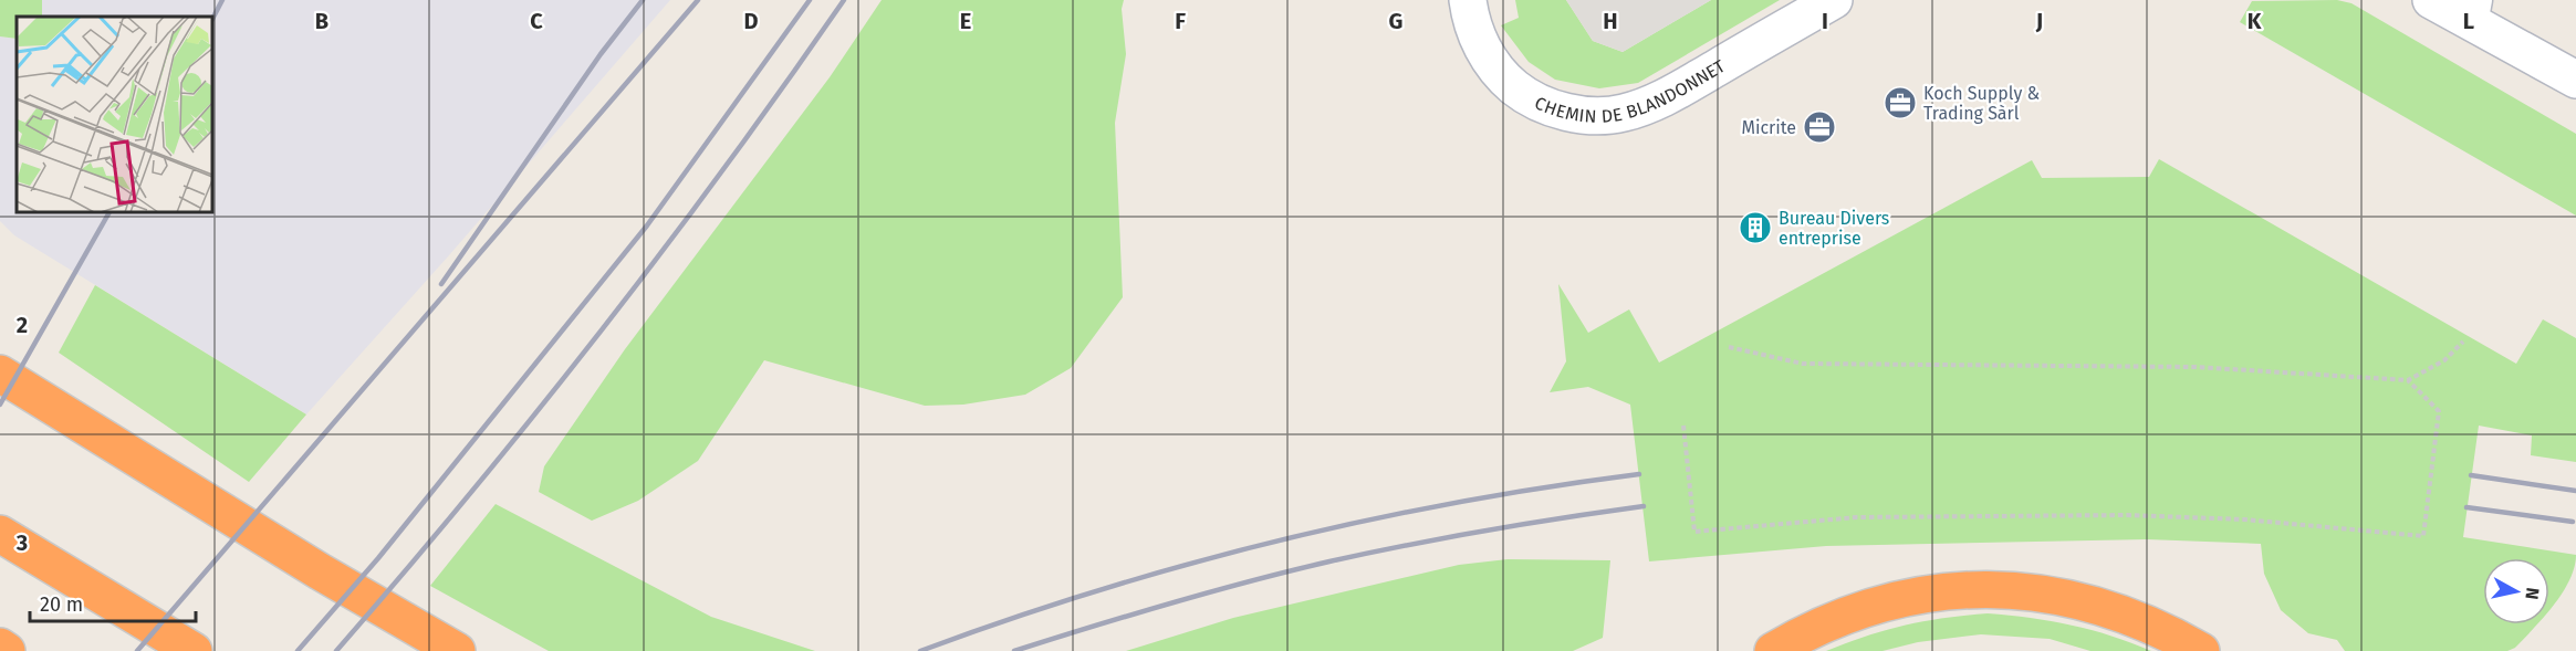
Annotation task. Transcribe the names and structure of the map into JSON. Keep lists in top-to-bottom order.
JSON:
{
  "streets": {
    "street": ["CHEMIN DE BLANDONNET"]
  },
  "places": {
    "office": ["Koch Supply & Trading Sàrl", "Micrite"],
    "building": ["Bureau Divers entreprise"]
  },
  "scale_bar": "20 m",
  "north": "right",
  "grid": {
    "columns": [
      "B",
      "C",
      "D",
      "E",
      "F",
      "G",
      "H",
      "I",
      "J",
      "K",
      "L"
    ],
    "rows": ["2", "3"]
  }
}
